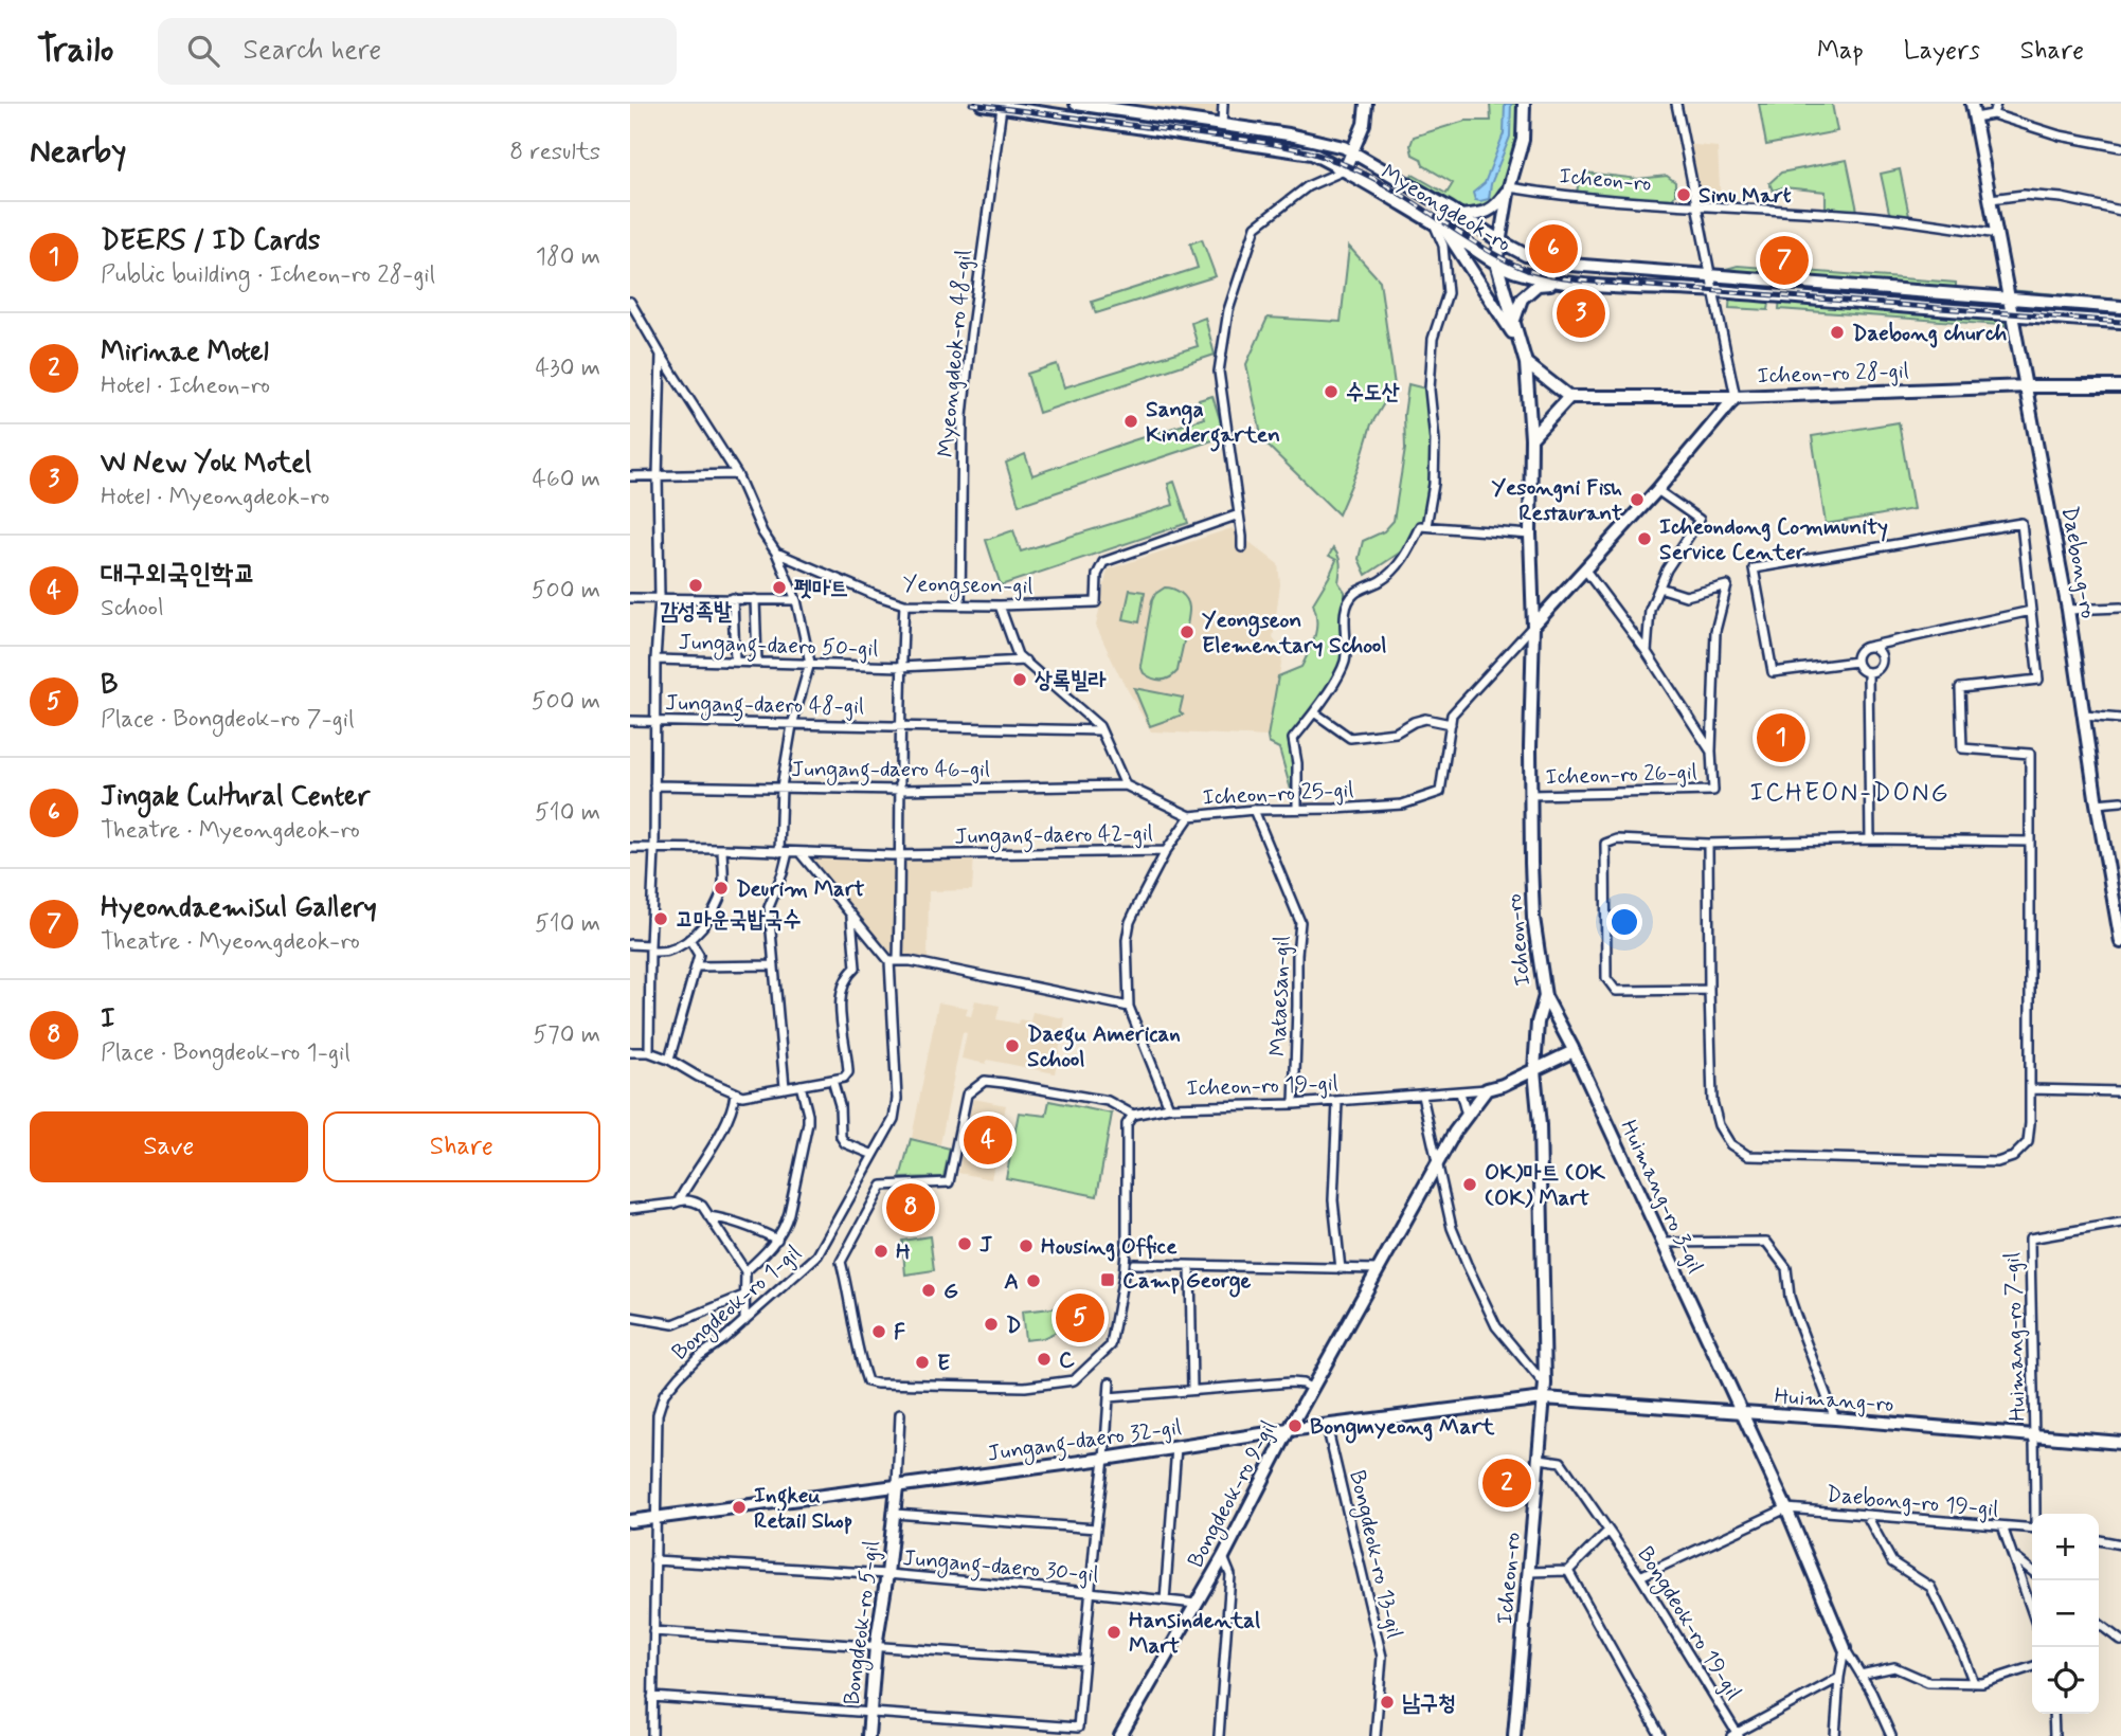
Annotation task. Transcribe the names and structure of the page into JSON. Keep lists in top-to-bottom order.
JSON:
{
  "streets": {
    "street": [
      "Icheon-ro",
      "Myeongdeok-ro",
      "Myeongdeok-ro 48-gil",
      "Icheon-ro 28-gil",
      "Daebong-ro",
      "Yeongseon-gil",
      "Jungang-daero 50-gil",
      "Jungang-daero 48-gil",
      "Jungang-daero 46-gil",
      "Icheon-ro 26-gil",
      "Icheon-ro 25-gil",
      "Jungang-daero 42-gil",
      "Mataesan-gil",
      "Icheon-ro 19-gil",
      "Huimang-ro 3-gil",
      "Bongdeok-ro 1-gil",
      "Huimang-ro 7-gil",
      "Huimang-ro",
      "Jungang-daero 32-gil",
      "Bongdeok-ro 9-gil",
      "Daebong-ro 19-gil",
      "Bongdeok-ro 13-gil",
      "Jungang-daero 30-gil",
      "Bongdeok-ro 5-gil",
      "Bongdeok-ro 19-gil"
    ]
  },
  "crossings": [
    ["Icheon-ro", "Myeongdeok-ro"],
    ["Icheon-ro", "Icheon-ro 28-gil"],
    ["Icheon-ro", "Daebong-ro"],
    ["Icheon-ro", "Icheon-ro 26-gil"],
    ["Icheon-ro", "Huimang-ro 3-gil"],
    ["Icheon-ro", "Huimang-ro"],
    ["Icheon-ro", "Jungang-daero 32-gil"],
    ["Icheon-ro", "Bongdeok-ro 9-gil"],
    ["Icheon-ro", "Bongdeok-ro 19-gil"],
    ["Myeongdeok-ro", "Myeongdeok-ro 48-gil"],
    ["Myeongdeok-ro", "Daebong-ro"],
    ["Myeongdeok-ro 48-gil", "Yeongseon-gil"],
    ["Icheon-ro 28-gil", "Daebong-ro"],
    ["Yeongseon-gil", "Jungang-daero 50-gil"],
    ["Jungang-daero 50-gil", "Jungang-daero 48-gil"],
    ["Jungang-daero 46-gil", "Icheon-ro 25-gil"],
    ["Icheon-ro 25-gil", "Jungang-daero 42-gil"],
    ["Icheon-ro 25-gil", "Mataesan-gil"],
    ["Jungang-daero 42-gil", "Icheon-ro 19-gil"],
    ["Mataesan-gil", "Icheon-ro 19-gil"],
    ["Icheon-ro 19-gil", "Bongdeok-ro 9-gil"],
    ["Huimang-ro 3-gil", "Huimang-ro"],
    ["Huimang-ro 3-gil", "Bongdeok-ro 9-gil"],
    ["Huimang-ro 3-gil", "Daebong-ro 19-gil"],
    ["Bongdeok-ro 1-gil", "Jungang-daero 32-gil"],
    ["Bongdeok-ro 1-gil", "Jungang-daero 30-gil"],
    ["Huimang-ro 7-gil", "Huimang-ro"],
    ["Huimang-ro 7-gil", "Daebong-ro 19-gil"],
    ["Huimang-ro", "Jungang-daero 32-gil"],
    ["Huimang-ro", "Daebong-ro 19-gil"],
    ["Jungang-daero 32-gil", "Bongdeok-ro 9-gil"],
    ["Jungang-daero 32-gil", "Bongdeok-ro 13-gil"],
    ["Jungang-daero 32-gil", "Bongdeok-ro 5-gil"],
    ["Bongdeok-ro 9-gil", "Jungang-daero 30-gil"],
    ["Jungang-daero 30-gil", "Bongdeok-ro 5-gil"]
  ],
  "districts": ["ICHEON-DONG"],
  "places": {
    "other": [
      "Sinu Mart",
      "Daebong church",
      "수도산",
      "Sanga Kindergarten",
      "Yesongni Fish Restaurant",
      "Icheondong Community Service Center",
      "감성족발",
      "펫마트",
      "Yeongseon Elementary School",
      "상록빌라",
      "Deurim Mart",
      "고마운국밥국수",
      "Daegu American School",
      "OK)마트 (OK (OK) Mart",
      "J",
      "Housing Office",
      "H",
      "A",
      "G",
      "D",
      "F",
      "C",
      "E",
      "Bongmyeong Mart",
      "Ingkeu Retail Shop",
      "Hansindental Mart",
      "남구청"
    ],
    "transit": ["Camp George"]
  },
  "page": {
    "header": "Trailo",
    "search": "Search here",
    "nav": ["Map", "Layers", "Share"],
    "heading": ["Nearby", "8 results"],
    "list": [
      {
        "mark": "1",
        "name": "DEERS / ID Cards",
        "note": "Public building · Icheon-ro 28-gil",
        "value": "180 m"
      },
      {
        "mark": "2",
        "name": "Mirinae Motel",
        "note": "Hotel · Icheon-ro",
        "value": "430 m"
      },
      {
        "mark": "3",
        "name": "W New Yok Motel",
        "note": "Hotel · Myeongdeok-ro",
        "value": "460 m"
      },
      {
        "mark": "4",
        "name": "대구외국인학교",
        "note": "School",
        "value": "500 m"
      },
      {
        "mark": "5",
        "name": "B",
        "note": "Place · Bongdeok-ro 7-gil",
        "value": "500 m"
      },
      {
        "mark": "6",
        "name": "Jingak Cultural Center",
        "note": "Theatre · Myeongdeok-ro",
        "value": "510 m"
      },
      {
        "mark": "7",
        "name": "Hyeondaemisul Gallery",
        "note": "Theatre · Myeongdeok-ro",
        "value": "510 m"
      },
      {
        "mark": "8",
        "name": "I",
        "note": "Place · Bongdeok-ro 1-gil",
        "value": "570 m"
      }
    ],
    "pins": [
      "6",
      "7",
      "3",
      "1",
      "4",
      "8",
      "5",
      "2"
    ],
    "buttons": ["Save", "Share"],
    "map_buttons": ["+", "−"]
  }
}
